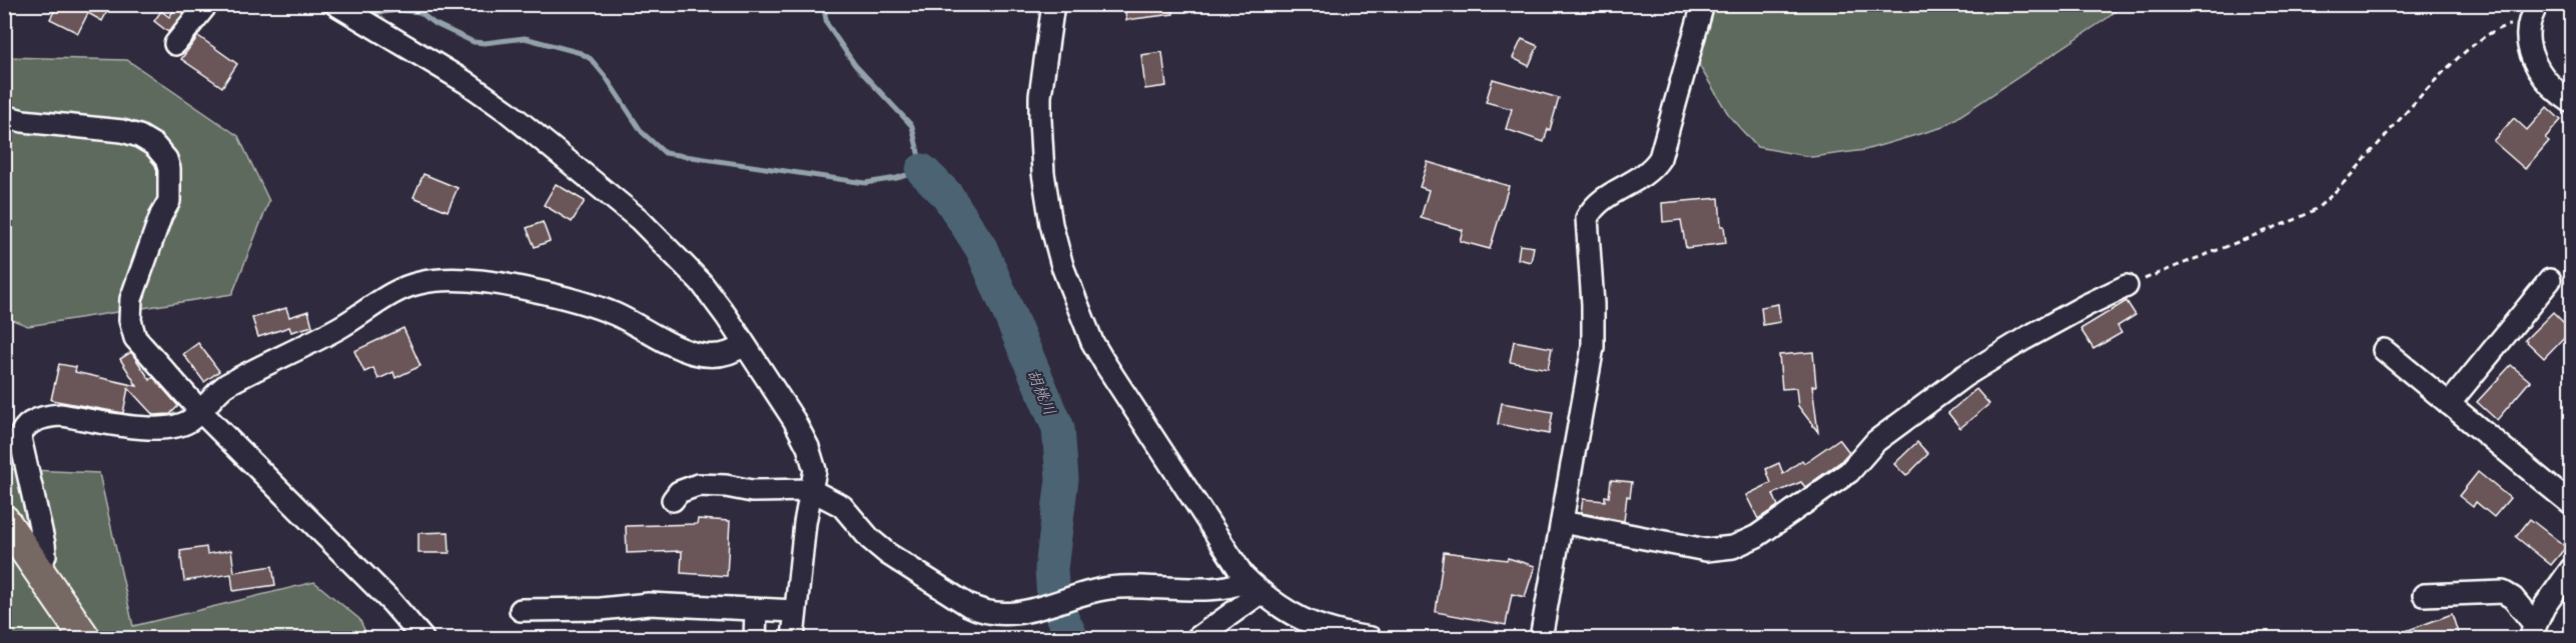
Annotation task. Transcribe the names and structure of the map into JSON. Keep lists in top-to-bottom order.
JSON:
{
  "water": ["胡桃川"]
}
